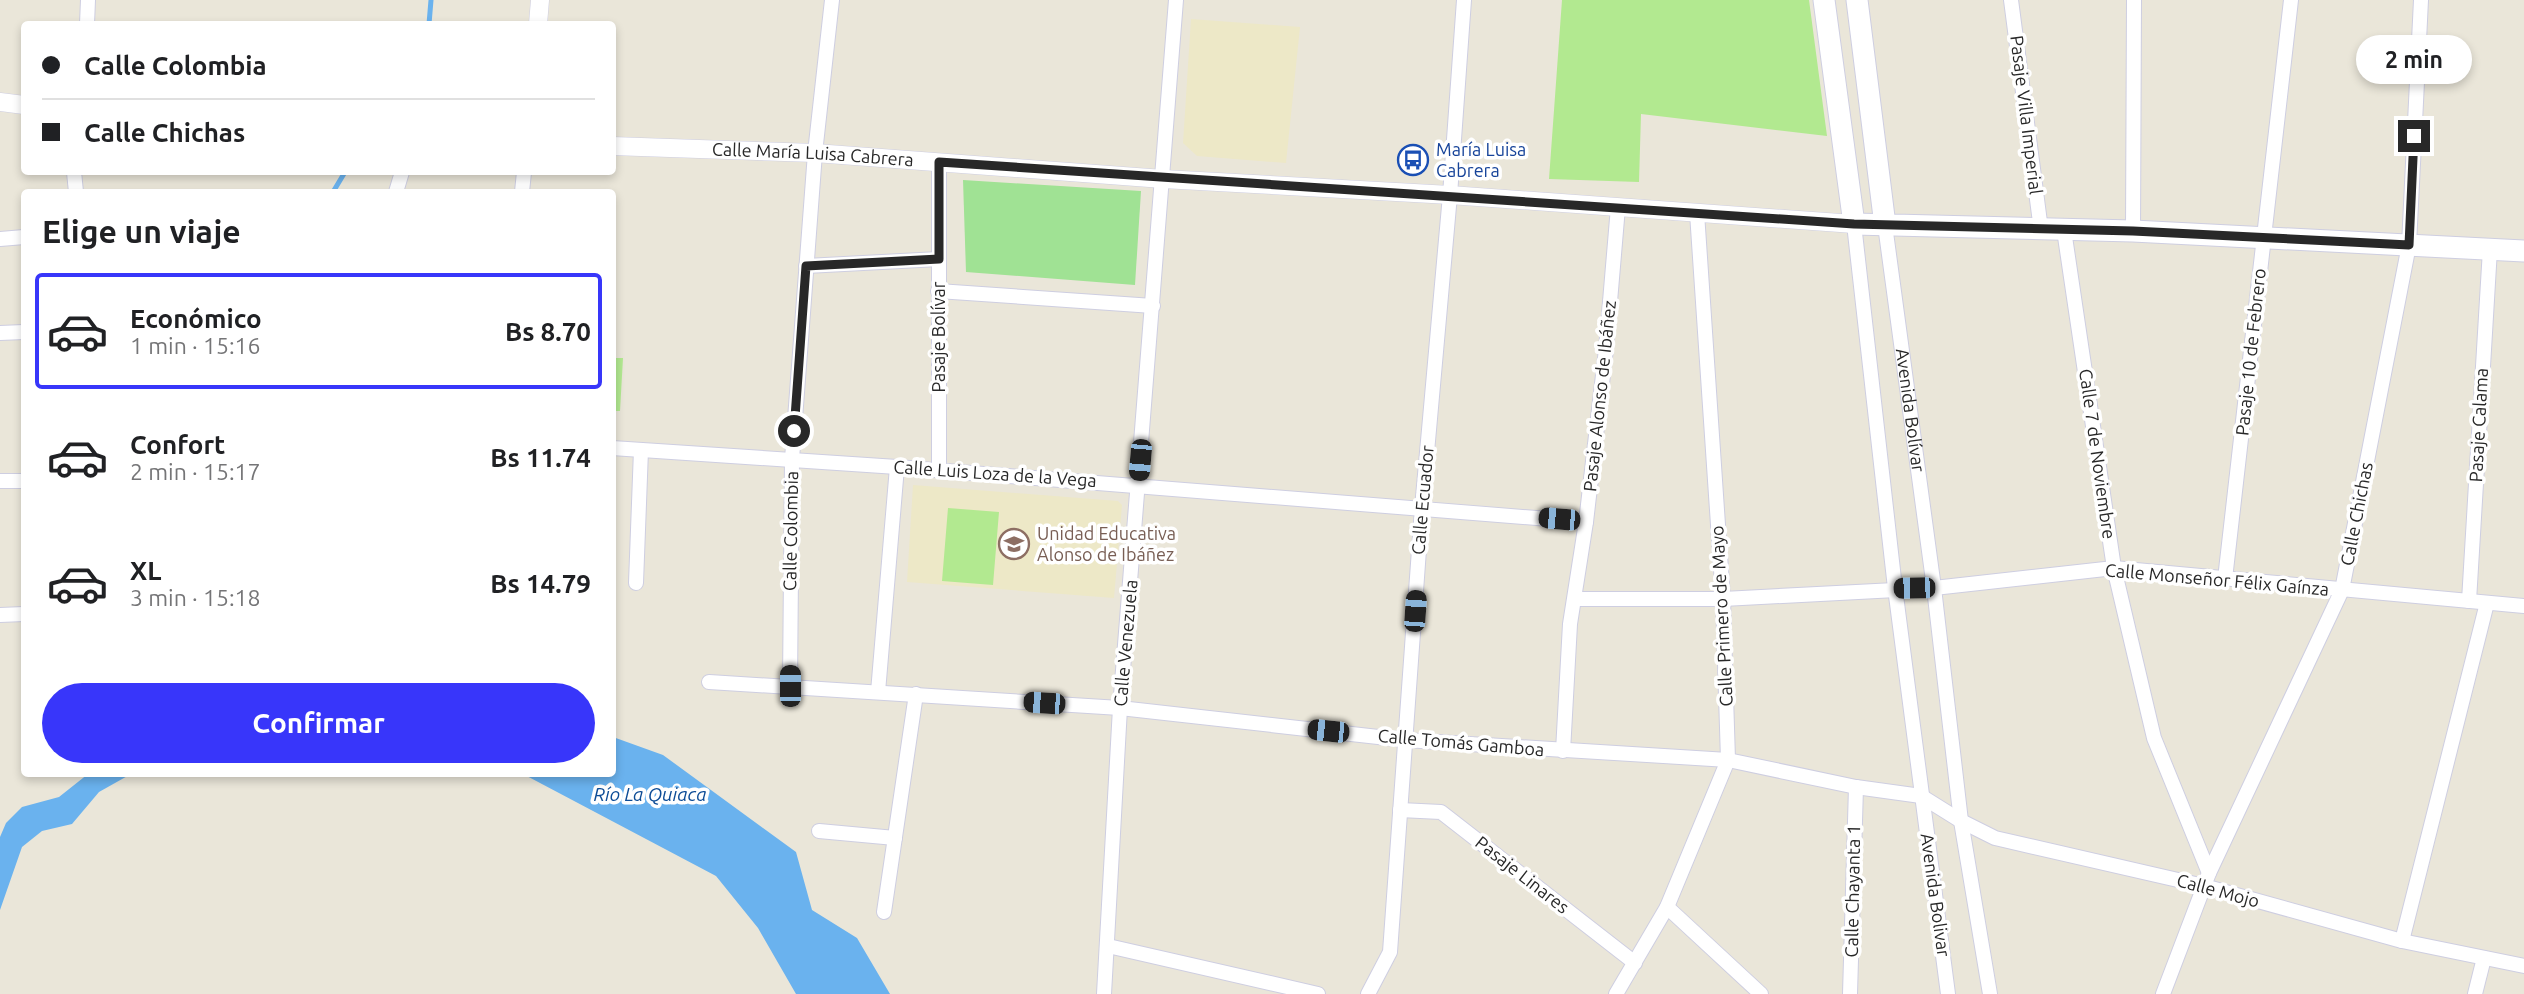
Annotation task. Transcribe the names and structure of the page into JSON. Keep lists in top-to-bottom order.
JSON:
{
  "streets": {
    "main road": ["Calle María Luisa Cabrera", "Avenida Bolívar"],
    "street": [
      "Pasaje Villa Imperial",
      "Pasaje Bolívar",
      "Pasaje 10 de Febrero",
      "Pasaje Alonso de Ibáñez",
      "Pasaje Calama",
      "Calle 7 de Noviembre",
      "Calle Luis Loza de la Vega",
      "Calle Ecuador",
      "Calle Chichas",
      "Calle Colombia",
      "Calle Monseñor Félix Gaínza",
      "Calle Primero de Mayo",
      "Calle Venezuela",
      "Calle Tomás Gamboa",
      "Pasaje Linares",
      "Calle Chayanta 1",
      "Calle Mojo",
      "Avenida Bolivar"
    ]
  },
  "crossings": [
    ["Pasaje Villa Imperial", "Calle María Luisa Cabrera"],
    ["Calle María Luisa Cabrera", "Pasaje Bolívar"],
    ["Calle María Luisa Cabrera", "Pasaje 10 de Febrero"],
    ["Calle María Luisa Cabrera", "Pasaje Alonso de Ibáñez"],
    ["Calle María Luisa Cabrera", "Avenida Bolívar"],
    ["Calle María Luisa Cabrera", "Pasaje Calama"],
    ["Calle María Luisa Cabrera", "Calle 7 de Noviembre"],
    ["Calle María Luisa Cabrera", "Calle Ecuador"],
    ["Calle María Luisa Cabrera", "Calle Chichas"],
    ["Calle María Luisa Cabrera", "Calle Colombia"],
    ["Calle María Luisa Cabrera", "Calle Primero de Mayo"],
    ["Calle María Luisa Cabrera", "Calle Venezuela"],
    ["Pasaje Bolívar", "Calle Luis Loza de la Vega"],
    ["Pasaje 10 de Febrero", "Calle Monseñor Félix Gaínza"],
    ["Pasaje Alonso de Ibáñez", "Calle Luis Loza de la Vega"],
    ["Pasaje Alonso de Ibáñez", "Calle Monseñor Félix Gaínza"],
    ["Pasaje Alonso de Ibáñez", "Calle Tomás Gamboa"],
    ["Avenida Bolívar", "Calle Monseñor Félix Gaínza"],
    ["Avenida Bolívar", "Calle Tomás Gamboa"],
    ["Avenida Bolívar", "Calle Mojo"],
    ["Avenida Bolívar", "Avenida Bolivar"],
    ["Pasaje Calama", "Calle Monseñor Félix Gaínza"],
    ["Calle 7 de Noviembre", "Calle Chichas"],
    ["Calle 7 de Noviembre", "Calle Monseñor Félix Gaínza"],
    ["Calle 7 de Noviembre", "Calle Mojo"],
    ["Calle Luis Loza de la Vega", "Calle Ecuador"],
    ["Calle Luis Loza de la Vega", "Calle Colombia"],
    ["Calle Luis Loza de la Vega", "Calle Venezuela"],
    ["Calle Ecuador", "Calle Tomás Gamboa"],
    ["Calle Ecuador", "Pasaje Linares"],
    ["Calle Chichas", "Calle Monseñor Félix Gaínza"],
    ["Calle Chichas", "Calle Mojo"],
    ["Calle Colombia", "Calle Tomás Gamboa"],
    ["Calle Monseñor Félix Gaínza", "Calle Primero de Mayo"],
    ["Calle Primero de Mayo", "Calle Tomás Gamboa"],
    ["Calle Primero de Mayo", "Pasaje Linares"],
    ["Calle Venezuela", "Calle Tomás Gamboa"],
    ["Calle Tomás Gamboa", "Calle Chayanta 1"],
    ["Calle Tomás Gamboa", "Calle Mojo"],
    ["Calle Tomás Gamboa", "Avenida Bolivar"],
    ["Calle Mojo", "Avenida Bolivar"]
  ],
  "water": ["Río La Quiaca"],
  "places": {
    "bus stop": ["María Luisa Cabrera"],
    "school or university": ["Unidad Educativa Alonso de Ibáñez"]
  },
  "page": {
    "banner": ["Calle Colombia", "Calle Chichas"],
    "bubble": "2 min",
    "heading": "Elige un viaje",
    "list": [
      {
        "name": "Económico",
        "note": "1 min · 15:16",
        "value": "Bs 8.70"
      },
      {
        "name": "Confort",
        "note": "2 min · 15:17",
        "value": "Bs 11.74"
      },
      {
        "name": "XL",
        "note": "3 min · 15:18",
        "value": "Bs 14.79"
      }
    ],
    "buttons": "Confirmar"
  }
}
